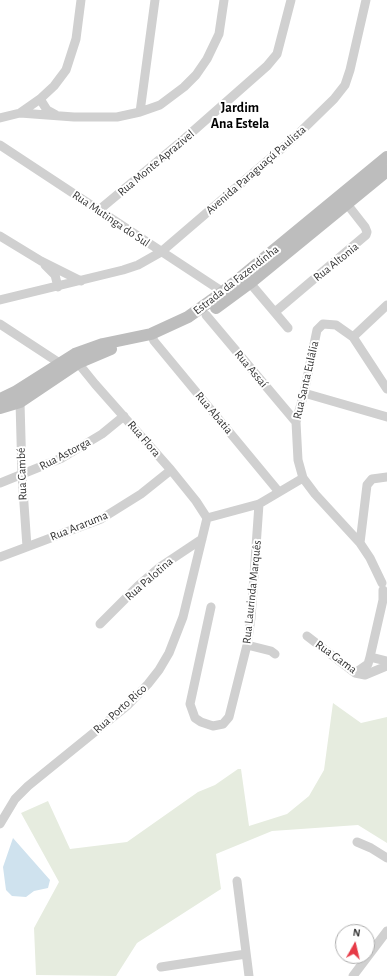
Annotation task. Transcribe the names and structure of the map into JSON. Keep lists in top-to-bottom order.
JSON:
{
  "streets": {
    "main road": ["Estrada da Fazendinha"],
    "street": [
      "Rua Monte Aprazivel",
      "Avenida Paraguaçú Paulista",
      "Rua Mutinga do Sul",
      "Rua Altonia",
      "Rua Assaí",
      "Rua Santa Eulâlia",
      "Rua Abatia",
      "Rua Flora",
      "Rua Astorga",
      "Rua Cambé",
      "Rua Araruma",
      "Rua Palotina",
      "Rua Laurinda Marquês",
      "Rua Gama",
      "Rua Porto Rico"
    ]
  },
  "crossings": [
    ["Rua Monte Aprazivel", "Rua Mutinga do Sul"],
    ["Avenida Paraguaçú Paulista", "Rua Mutinga do Sul"],
    ["Rua Mutinga do Sul", "Estrada da Fazendinha"],
    ["Rua Altonia", "Estrada da Fazendinha"],
    ["Estrada da Fazendinha", "Rua Assaí"],
    ["Estrada da Fazendinha", "Rua Abatia"],
    ["Estrada da Fazendinha", "Rua Flora"],
    ["Estrada da Fazendinha", "Rua Cambé"],
    ["Rua Assaí", "Rua Santa Eulâlia"],
    ["Rua Flora", "Rua Astorga"],
    ["Rua Flora", "Rua Araruma"],
    ["Rua Flora", "Rua Porto Rico"],
    ["Rua Astorga", "Rua Cambé"],
    ["Rua Cambé", "Rua Araruma"],
    ["Rua Palotina", "Rua Porto Rico"]
  ],
  "districts": ["Jardim Ana Estela"],
  "north": "top"
}
